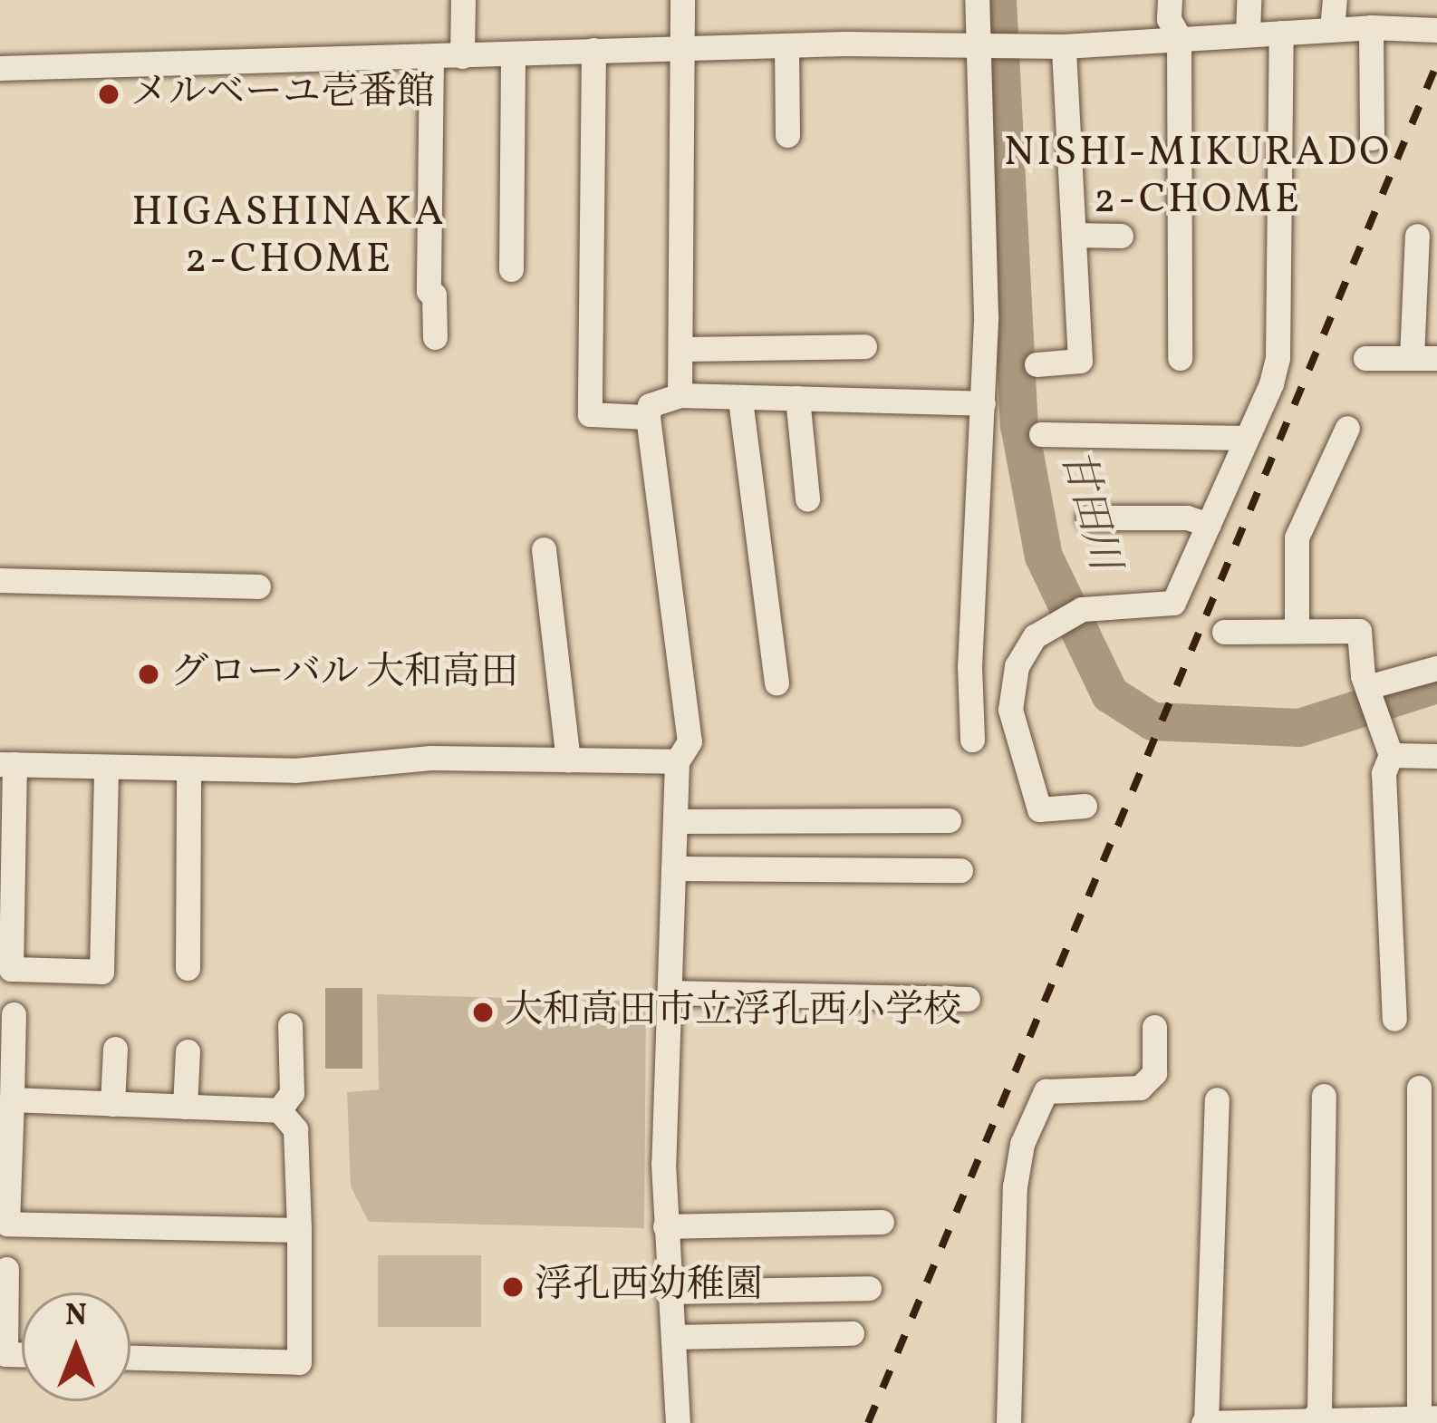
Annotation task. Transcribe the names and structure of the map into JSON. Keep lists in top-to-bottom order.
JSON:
{
  "districts": ["NISHI-MIKURADO 2-CHOME", "HIGASHINAKA 2-CHOME"],
  "water": ["甘田川"],
  "places": [
    "メルベーユ壱番館",
    "グローバル 大和高田",
    "大和高田市立浮孔西小学校",
    "浮孔西幼稚園"
  ],
  "north": "top"
}
